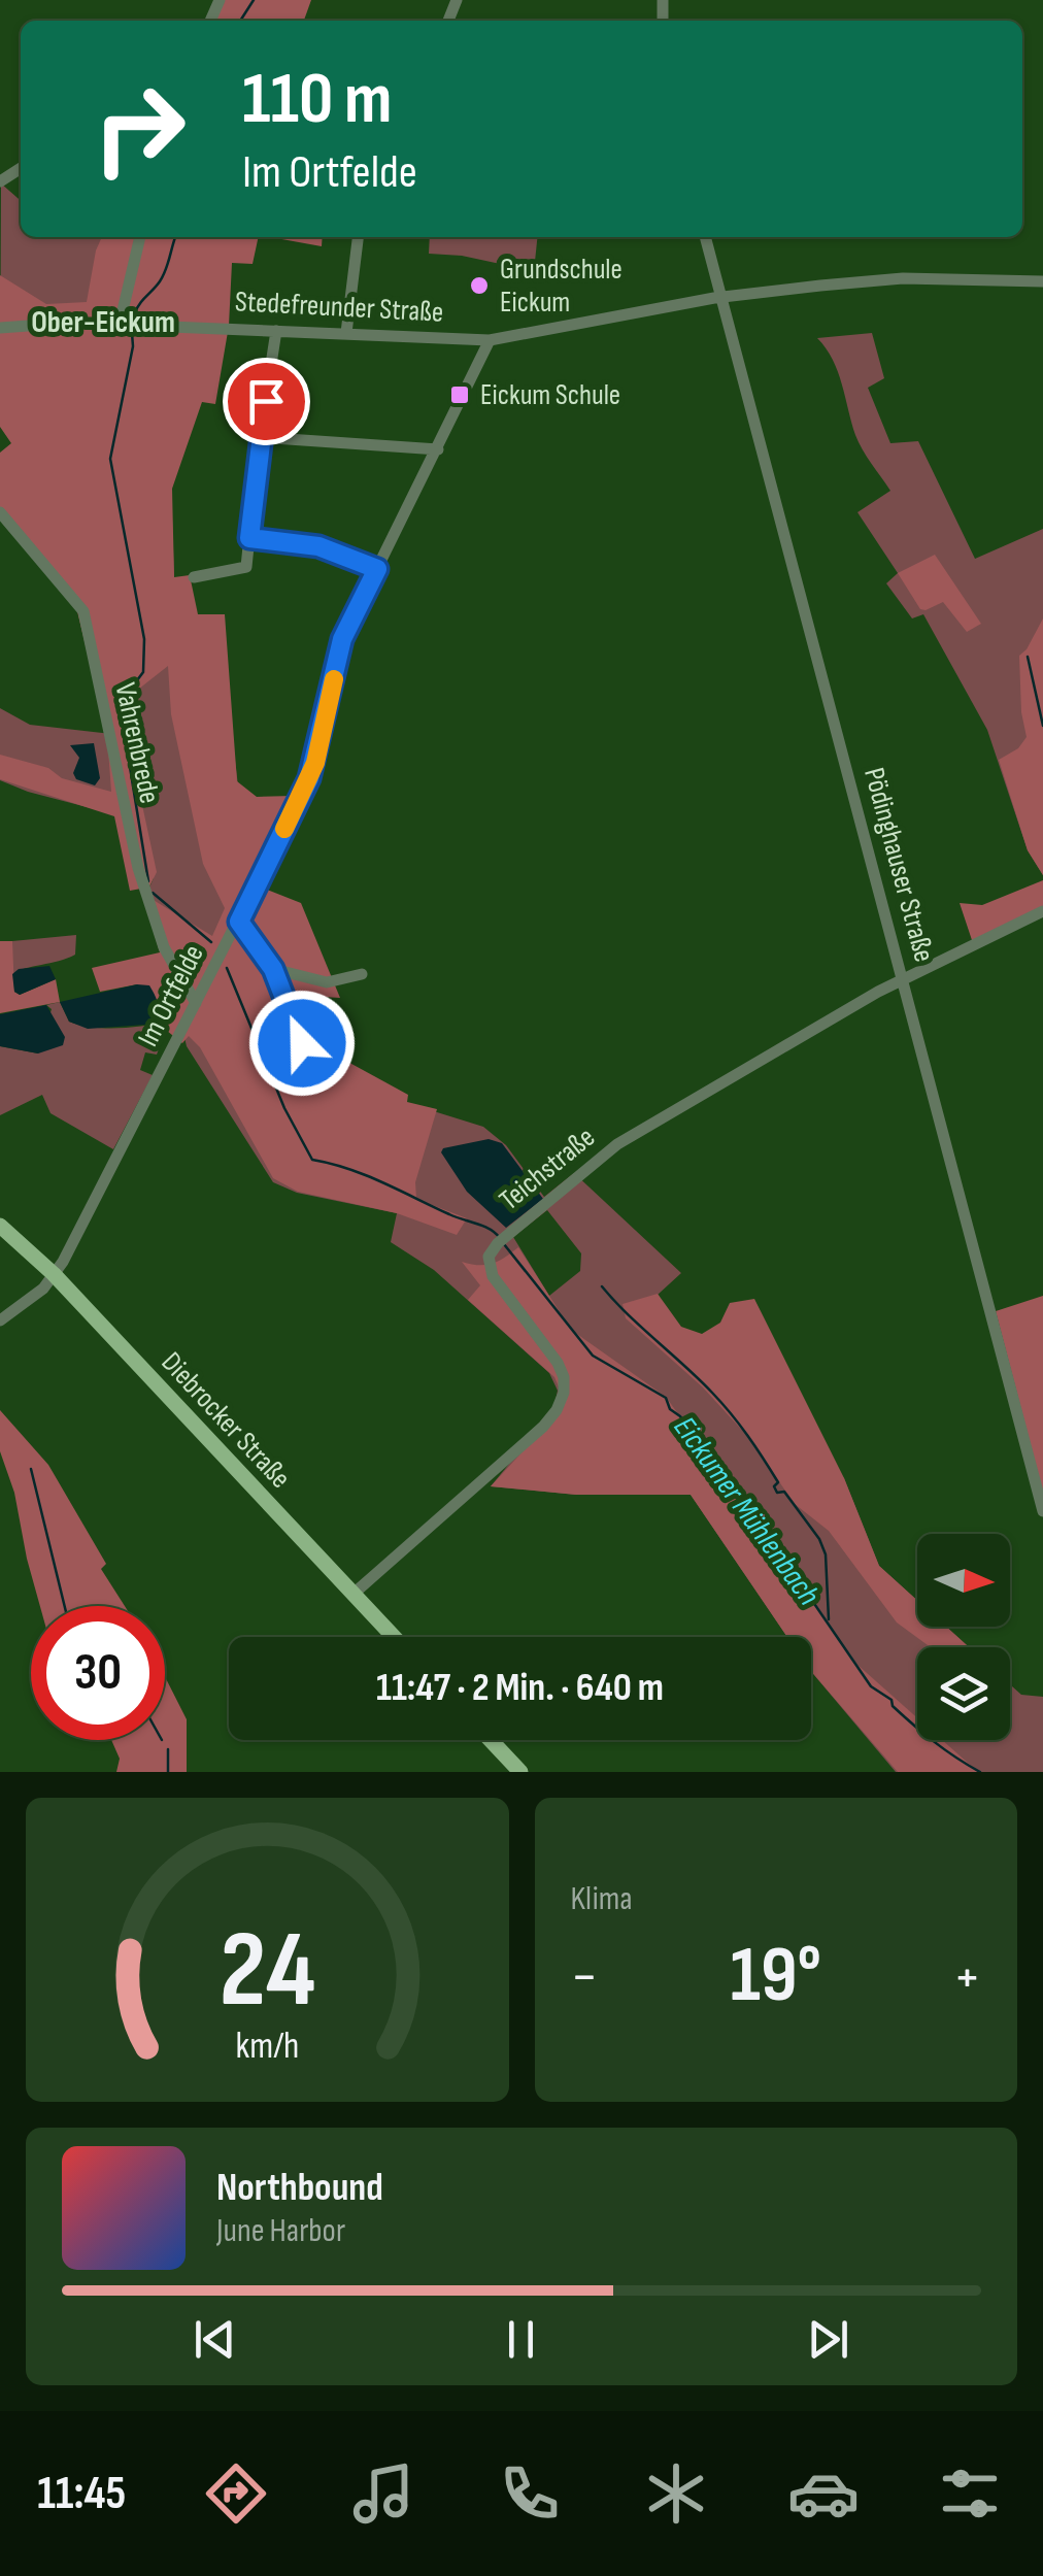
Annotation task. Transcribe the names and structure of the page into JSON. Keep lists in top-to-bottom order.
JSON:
{
  "streets": {
    "main road": ["Diebrocker Straße"],
    "street": [
      "Stedefreunder Straße",
      "Vahrenbrede",
      "Pödinghauser Straße",
      "Im Ortfelde",
      "Teichstraße"
    ]
  },
  "crossings": [
    ["Stedefreunder Straße", "Pödinghauser Straße"],
    ["Stedefreunder Straße", "Im Ortfelde"],
    ["Vahrenbrede", "Im Ortfelde"],
    ["Pödinghauser Straße", "Teichstraße"],
    ["Im Ortfelde", "Diebrocker Straße"],
    ["Teichstraße", "Diebrocker Straße"]
  ],
  "districts": ["Ober-Eickum"],
  "water": ["Eickumer Mühlenbach"],
  "places": {
    "other": ["Grundschule Eickum"],
    "transit": ["Eickum Schule"]
  },
  "north": "right",
  "page": {
    "turn": ["110 m", "Im Ortfelde"],
    "limit": "30",
    "trip": "11:47 · 2 Min. · 640 m",
    "tile": "Klima",
    "heat": ["−", "19°", "+"],
    "song": ["Northbound", "June Harbor"],
    "tabs": "11:45",
    "gauge": ["24", "km/h"]
  }
}
